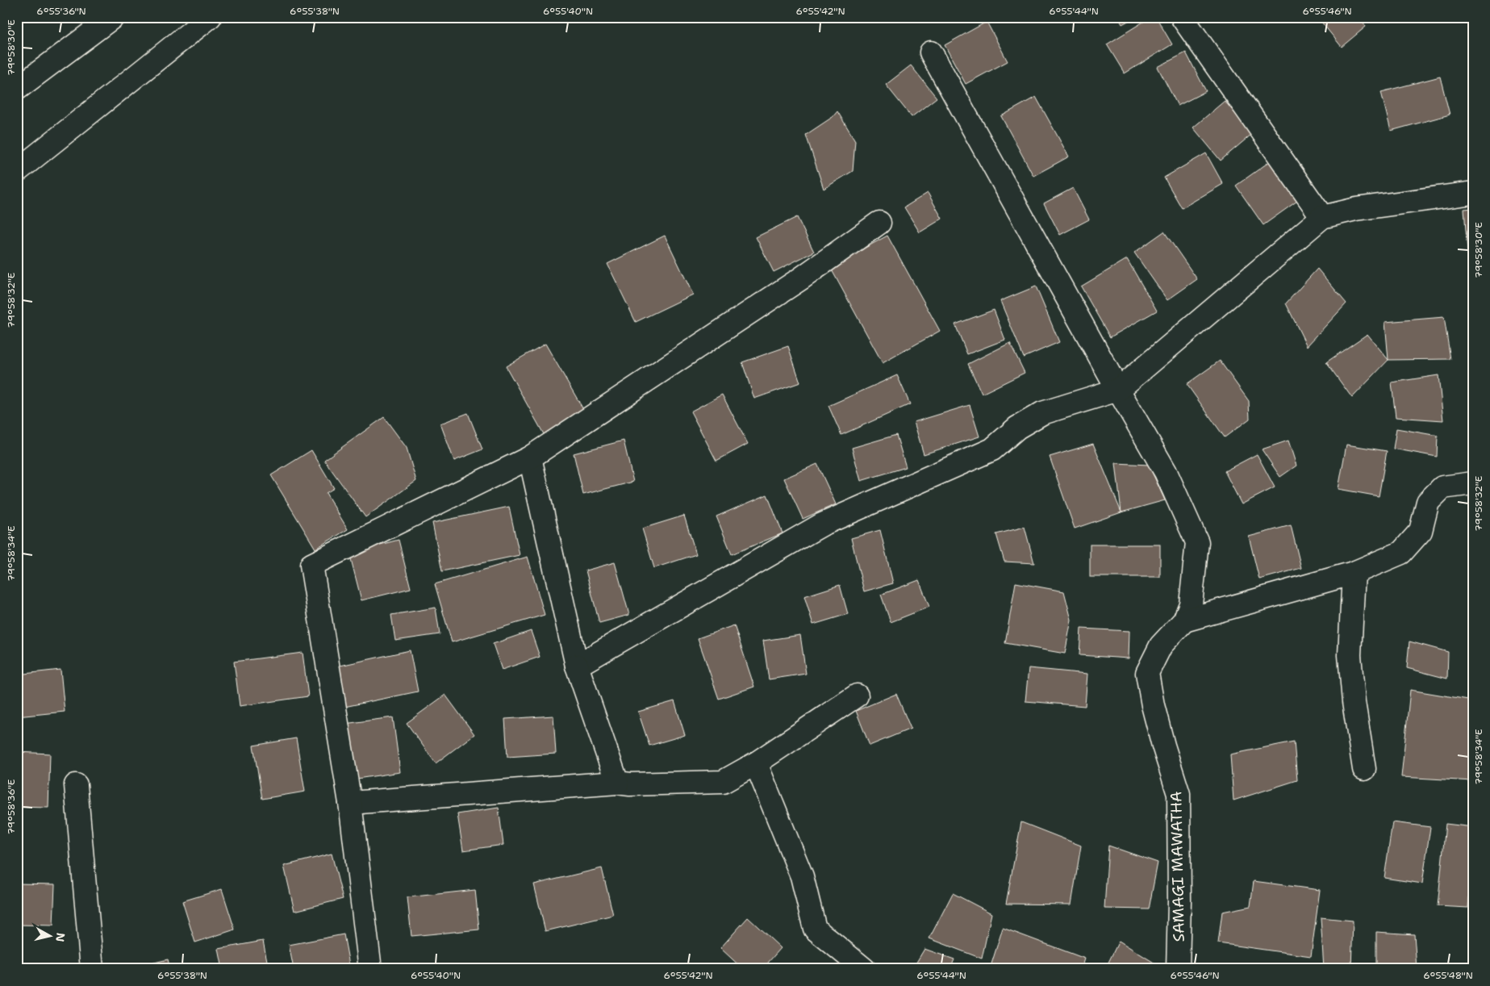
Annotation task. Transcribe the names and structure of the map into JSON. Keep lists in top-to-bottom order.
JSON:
{
  "streets": {
    "main road": ["SAMAGI MAWATHA"]
  },
  "north": "right",
  "coordinates": [
    "6°55'36\"N",
    "6°55'38\"N",
    "6°55'40\"N",
    "6°55'42\"N",
    "6°55'44\"N",
    "6°55'46\"N",
    "79°58'30\"E",
    "79°58'32\"E",
    "79°58'34\"E",
    "79°58'36\"E",
    "6°55'48\"N"
  ]
}
